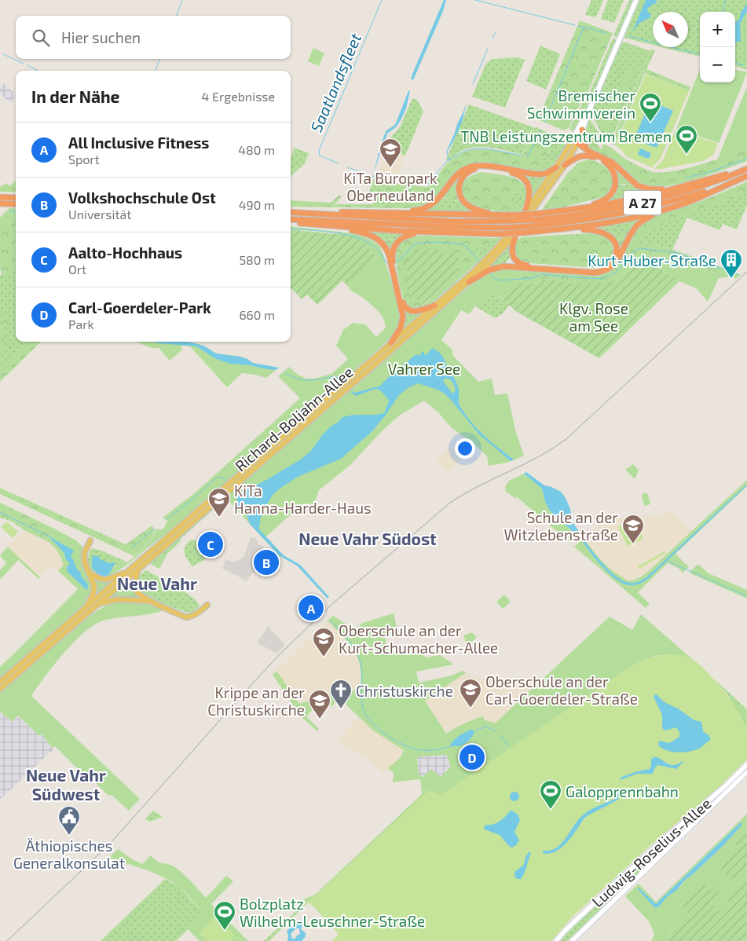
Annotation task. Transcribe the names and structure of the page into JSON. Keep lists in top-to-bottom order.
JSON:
{
  "streets": {
    "highway": ["A 27"],
    "main road": ["Richard-Boljahn-Allee", "Ludwig-Roselius-Allee"]
  },
  "districts": ["Neue Vahr Südost", "Neue Vahr", "Neue Vahr Südwest"],
  "water": ["Saatlandsfleet"],
  "parks": ["Klgv. Rose am See", "Vahrer See"],
  "places": {
    "sports": [
      "Bremischer Schwimmverein",
      "TNB Leistungszentrum Bremen",
      "Galopprennbahn",
      "Bolzplatz Wilhelm-Leuschner-Straße"
    ],
    "school or university": [
      "KiTa Büropark Oberneuland",
      "KiTa Hanna-Harder-Haus",
      "Schule an der Witzlebenstraße",
      "Oberschule an der Kurt-Schumacher-Allee",
      "Oberschule an der Carl-Goerdeler-Straße",
      "Krippe an der Christuskirche"
    ],
    "building": ["Kurt-Huber-Straße"],
    "church": ["Christuskirche"],
    "public building": ["Äthiopisches Generalkonsulat"]
  },
  "north": "top left",
  "page": {
    "map_buttons": ["+", "−"],
    "search": "Hier suchen",
    "heading": ["In der Nähe", "4 Ergebnisse"],
    "list": [
      {
        "mark": "A",
        "name": "All Inclusive Fitness",
        "note": "Sport",
        "value": "480 m"
      },
      {
        "mark": "B",
        "name": "Volkshochschule Ost",
        "note": "Universität",
        "value": "490 m"
      },
      {
        "mark": "C",
        "name": "Aalto-Hochhaus",
        "note": "Ort",
        "value": "580 m"
      },
      {
        "mark": "D",
        "name": "Carl-Goerdeler-Park",
        "note": "Park",
        "value": "660 m"
      }
    ],
    "pins": [
      "C",
      "B",
      "A",
      "D"
    ]
  }
}
